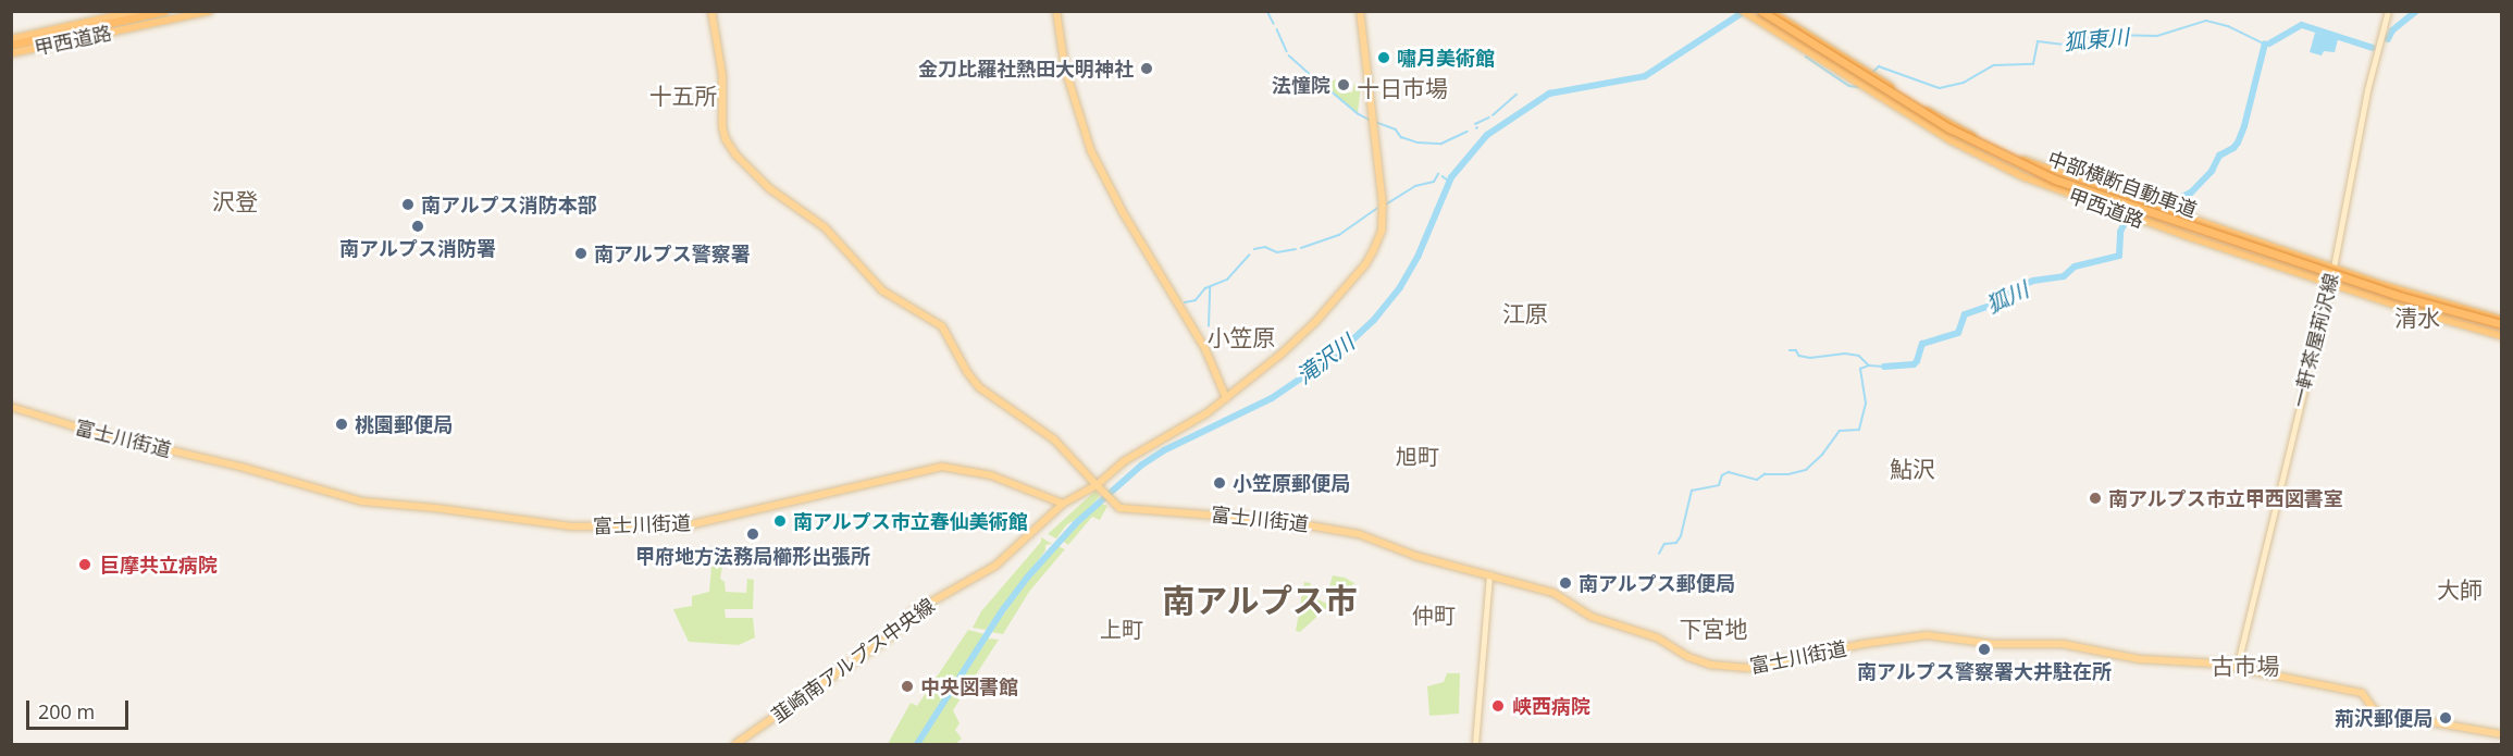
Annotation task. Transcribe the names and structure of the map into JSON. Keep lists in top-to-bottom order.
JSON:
{
  "streets": {
    "highway": ["甲西道路", "中部横断自動車道"],
    "main road": ["一軒茶屋荊沢線", "富士川街道", "韮崎南アルプス中央線"]
  },
  "crossings": [
    ["甲西道路", "一軒茶屋荊沢線"],
    ["一軒茶屋荊沢線", "富士川街道"],
    ["富士川街道", "韮崎南アルプス中央線"]
  ],
  "districts": [
    "十日市場",
    "十五所",
    "沢登",
    "江原",
    "清水",
    "小笠原",
    "旭町",
    "鮎沢",
    "大師",
    "南アルプス市",
    "仲町",
    "上町",
    "下宮地",
    "古市場"
  ],
  "water": ["狐東川", "狐川", "滝沢川"],
  "places": [
    "嘯月美術館",
    "金刀比羅社熱田大明神社",
    "法憧院",
    "南アルプス消防本部",
    "南アルプス消防署",
    "南アルプス警察署",
    "桃園郵便局",
    "小笠原郵便局",
    "南アルプス市立甲西図書室",
    "南アルプス市立春仙美術館",
    "甲府地方法務局櫛形出張所",
    "巨摩共立病院",
    "南アルプス郵便局",
    "南アルプス警察署大井駐在所",
    "中央図書館",
    "峡西病院",
    "荊沢郵便局"
  ],
  "scale_bar": "200 m"
}
